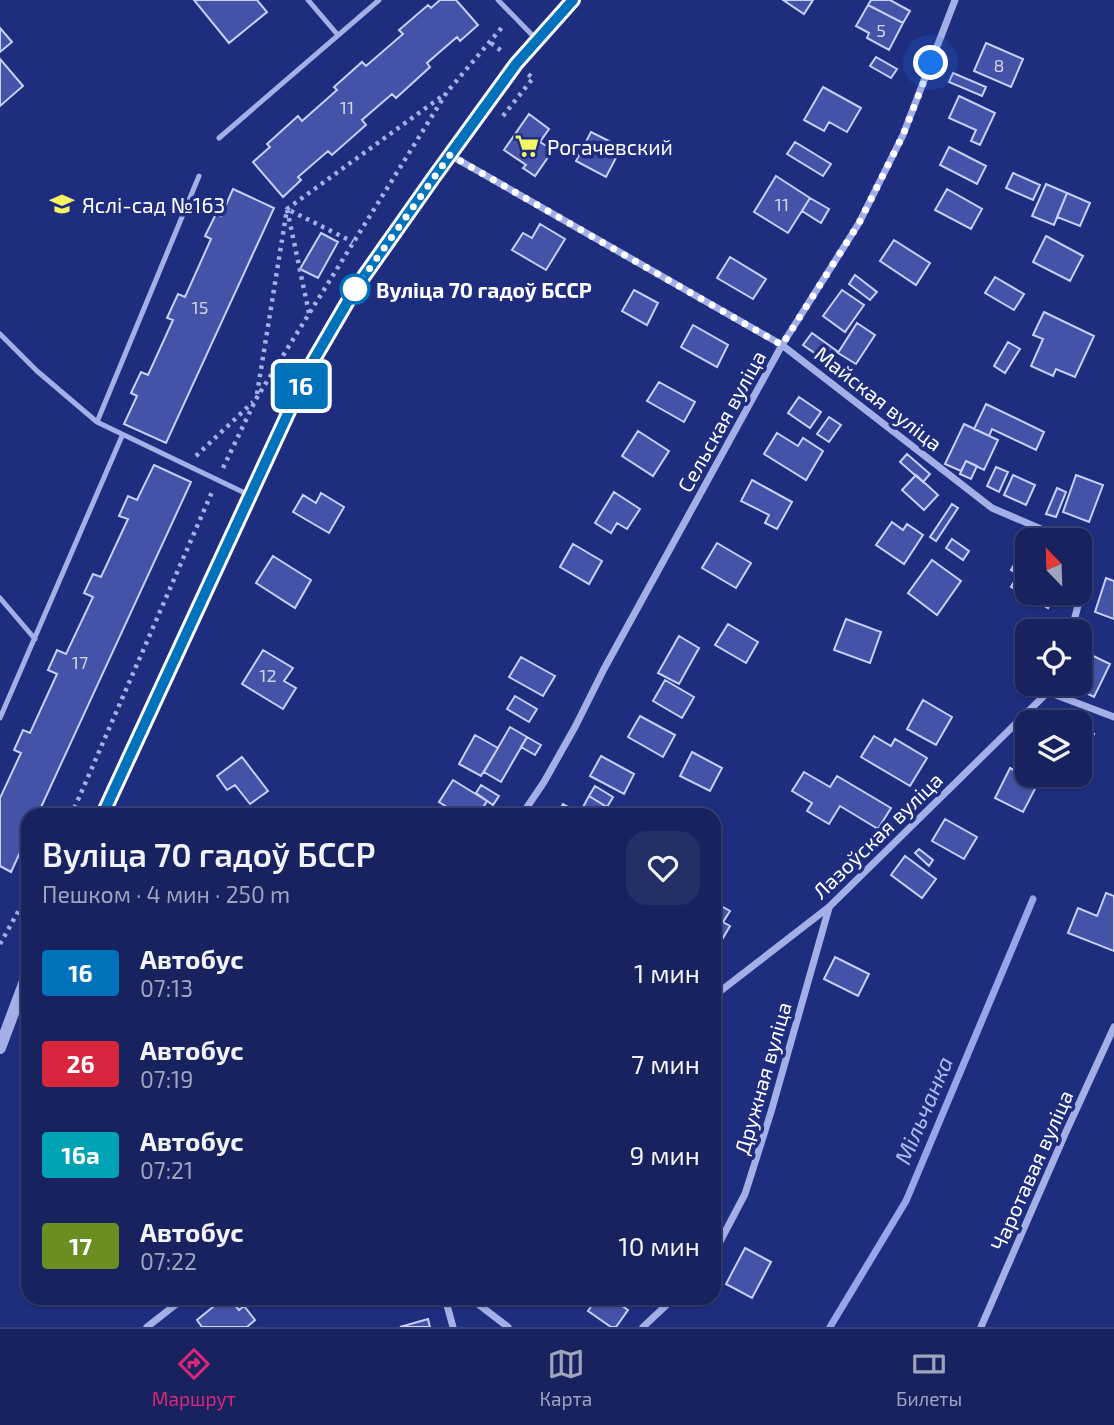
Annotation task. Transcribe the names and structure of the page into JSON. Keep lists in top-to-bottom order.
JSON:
{
  "streets": {
    "street": [
      "Майская вуліца",
      "Сельская вуліца",
      "Лазоўская вуліца",
      "Дружная вуліца",
      "Чаротавая вуліца"
    ]
  },
  "crossings": [
    ["Майская вуліца", "Сельская вуліца"],
    ["Лазоўская вуліца", "Дружная вуліца"]
  ],
  "water": ["Мільчанка"],
  "places": {
    "supermarket": ["Рогачевский"],
    "school or university": ["Яслі-сад №163"],
    "other": ["Вуліца 70 гадоў БССР"]
  },
  "lines": ["bus line 16"],
  "house_numbers": [
    "5",
    "8",
    "11",
    "11",
    "15",
    "17",
    "12"
  ],
  "north": "top left",
  "page": {
    "on_map": "16",
    "heading": ["Вуліца 70 гадоў БССР", "Пешком · 4 мин · 250 m"],
    "list": [
      {
        "mark": "16",
        "name": "Автобус",
        "note": "07:13",
        "value": "1 мин"
      },
      {
        "mark": "26",
        "name": "Автобус",
        "note": "07:19",
        "value": "7 мин"
      },
      {
        "mark": "16а",
        "name": "Автобус",
        "note": "07:21",
        "value": "9 мин"
      },
      {
        "mark": "17",
        "name": "Автобус",
        "note": "07:22",
        "value": "10 мин"
      }
    ],
    "tabs": ["Маршрут", "Карта", "Билеты"]
  }
}
